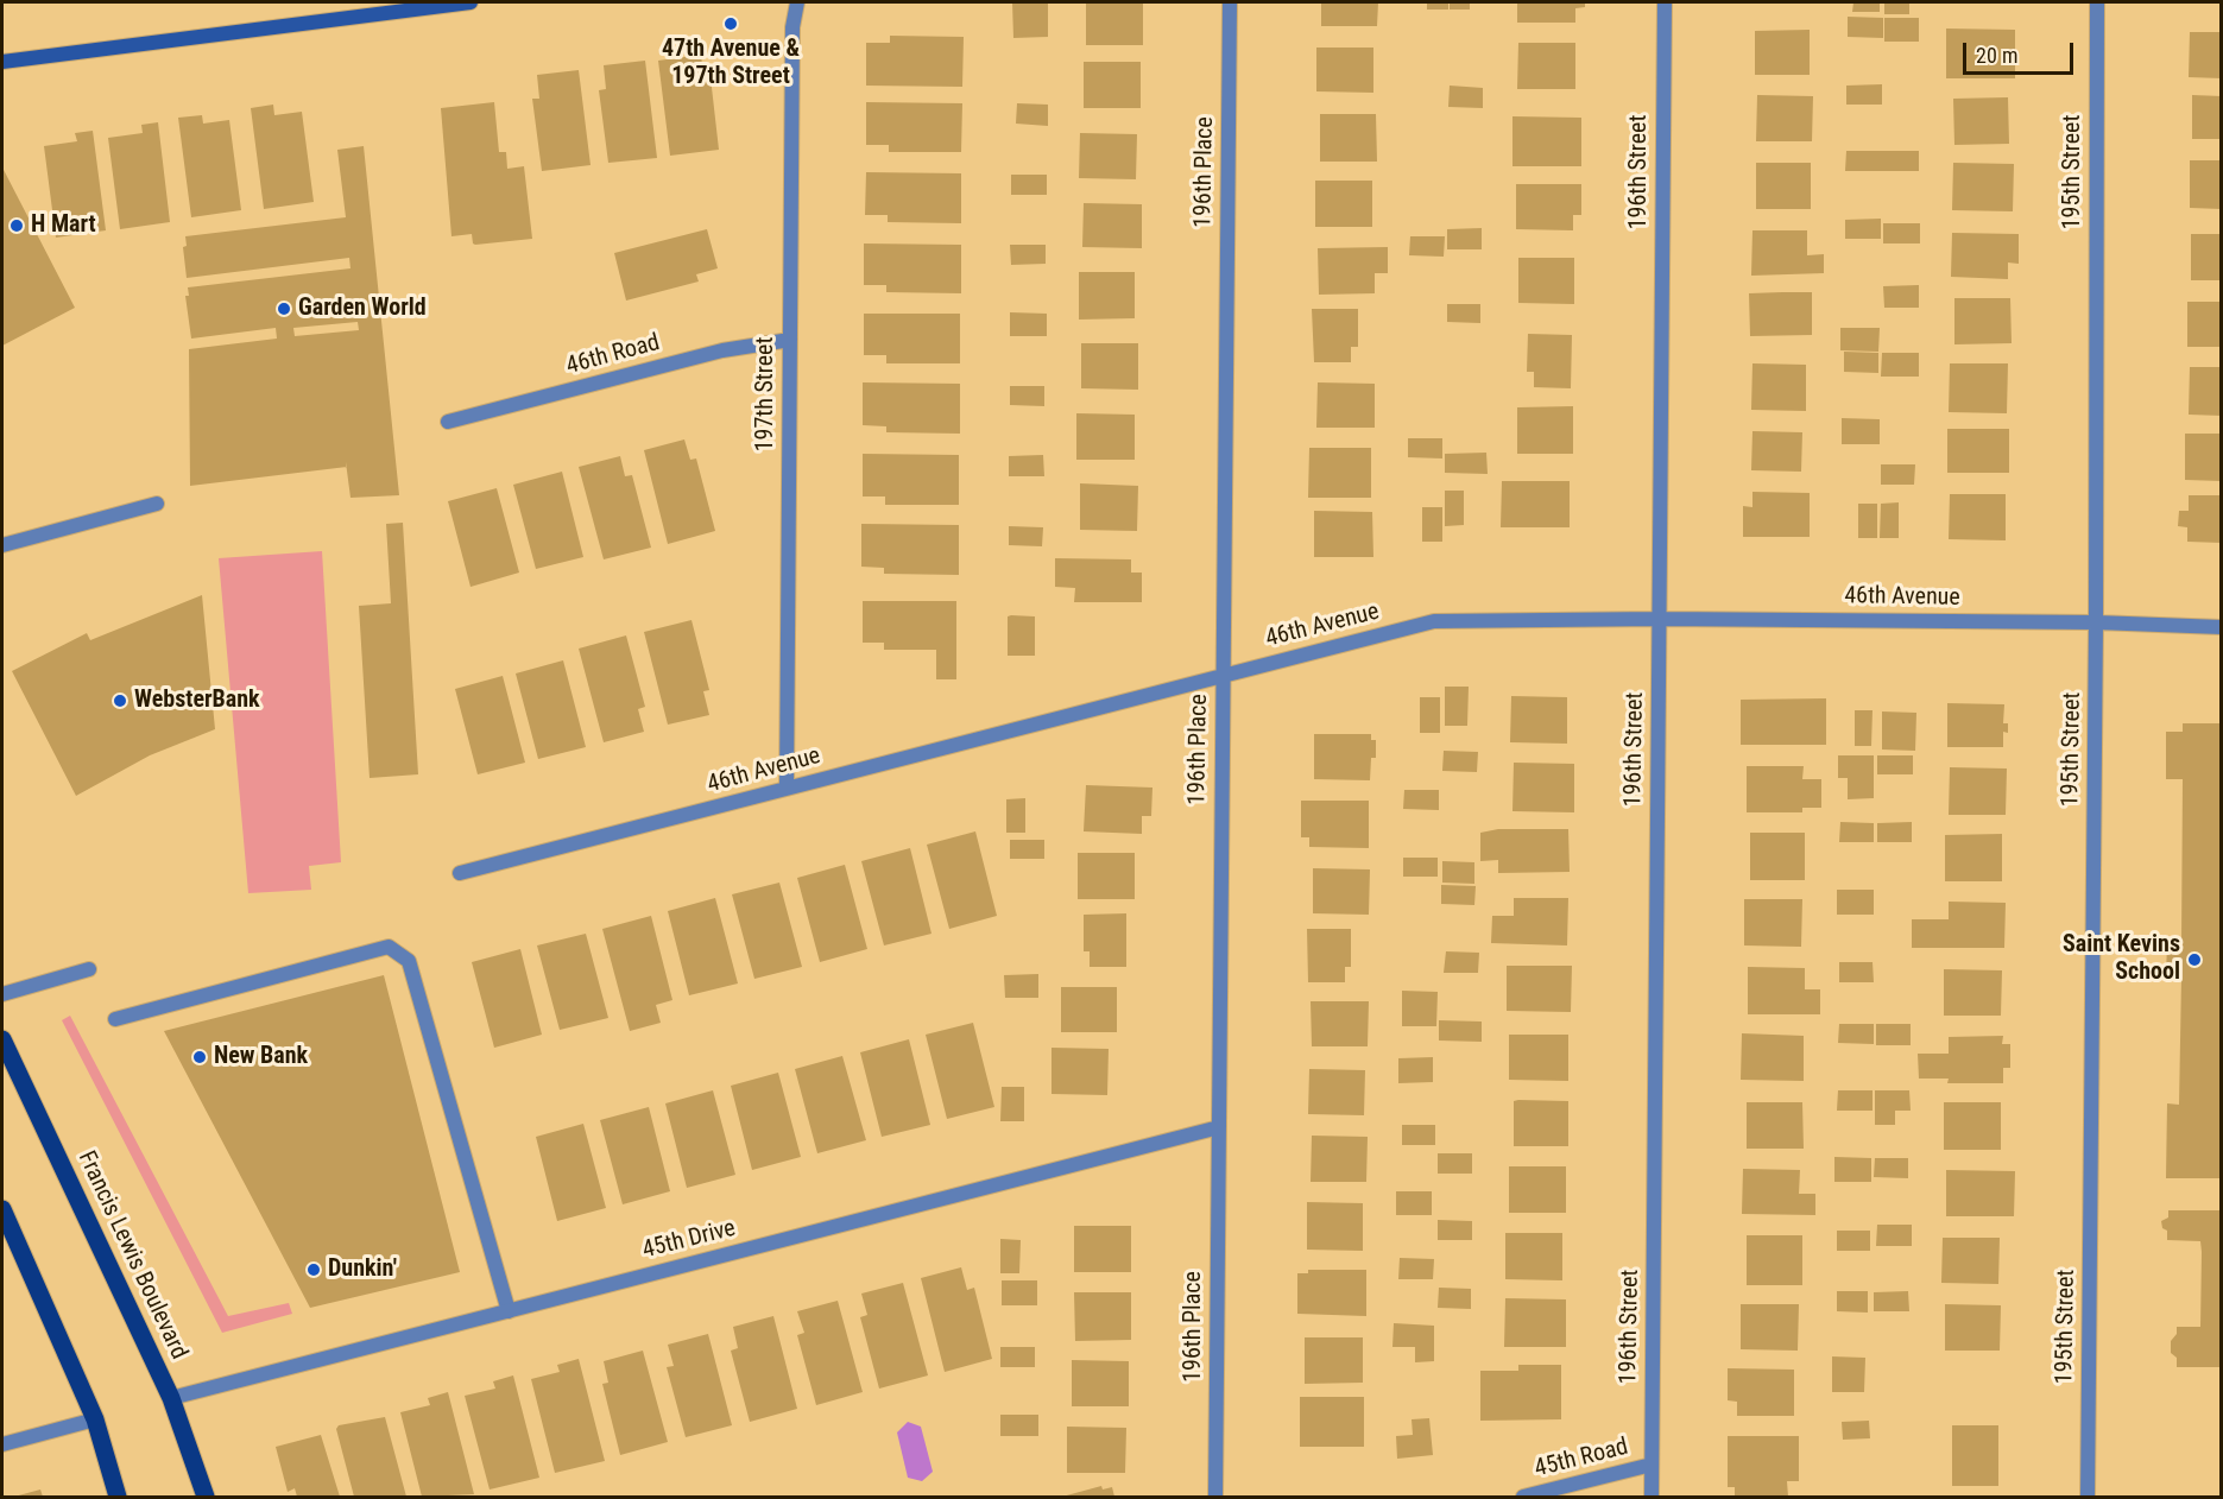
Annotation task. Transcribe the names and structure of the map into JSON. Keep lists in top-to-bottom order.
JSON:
{
  "streets": {
    "main road": ["Francis Lewis Boulevard"],
    "street": [
      "196th Place",
      "196th Street",
      "195th Street",
      "46th Road",
      "197th Street",
      "46th Avenue",
      "45th Drive",
      "45th Road"
    ]
  },
  "crossings": [
    ["196th Place", "46th Avenue"],
    ["196th Place", "45th Drive"],
    ["196th Street", "46th Avenue"],
    ["196th Street", "45th Road"],
    ["195th Street", "46th Avenue"],
    ["46th Road", "197th Street"],
    ["197th Street", "46th Avenue"],
    ["45th Drive", "Francis Lewis Boulevard"]
  ],
  "places": [
    "47th Avenue & 197th Street",
    "H Mart",
    "Garden World",
    "WebsterBank",
    "Saint Kevins School",
    "New Bank",
    "Dunkin'"
  ],
  "scale_bar": "20 m"
}
